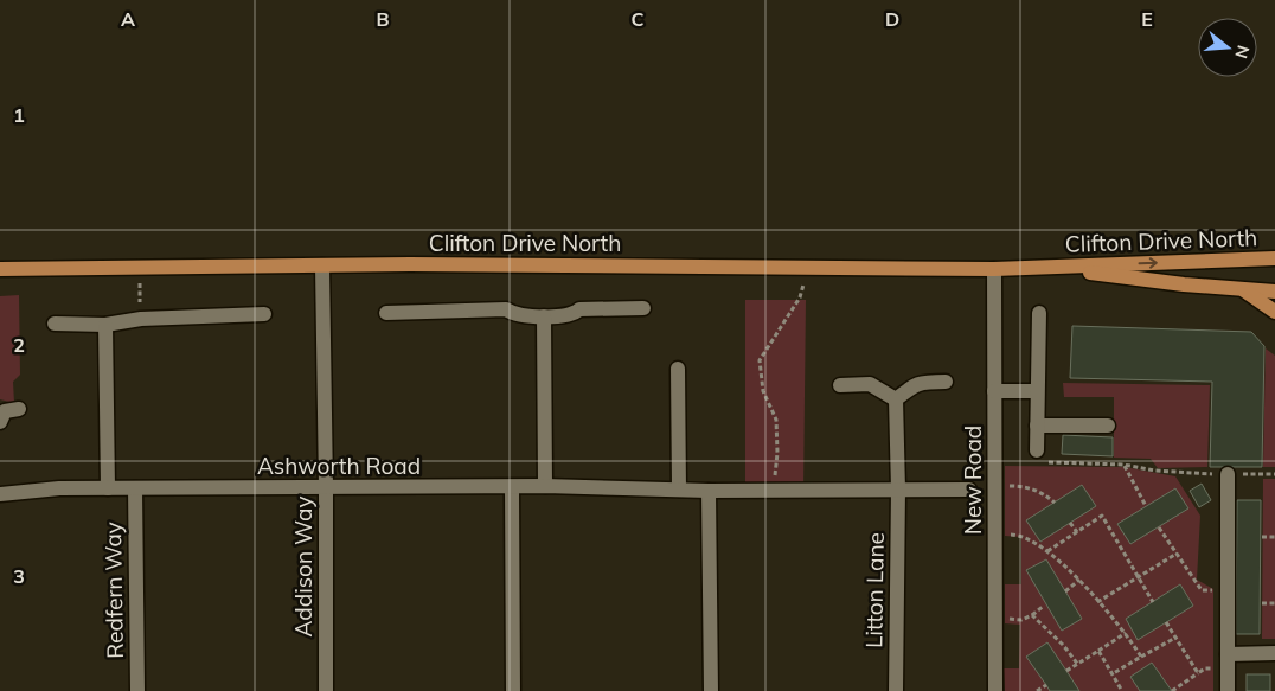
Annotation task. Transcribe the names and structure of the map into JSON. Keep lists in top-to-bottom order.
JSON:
{
  "streets": {
    "main road": ["Clifton Drive North"],
    "street": [
      "Ashworth Road",
      "New Road",
      "Addison Way",
      "Redfern Way",
      "Litton Lane"
    ]
  },
  "crossings": [
    ["Clifton Drive North", "New Road"],
    ["Clifton Drive North", "Addison Way"],
    ["Ashworth Road", "Addison Way"],
    ["Ashworth Road", "Redfern Way"],
    ["Ashworth Road", "Litton Lane"]
  ],
  "north": "right",
  "grid": {
    "columns": [
      "A",
      "B",
      "C",
      "D",
      "E"
    ],
    "rows": ["1", "2", "3"]
  }
}
